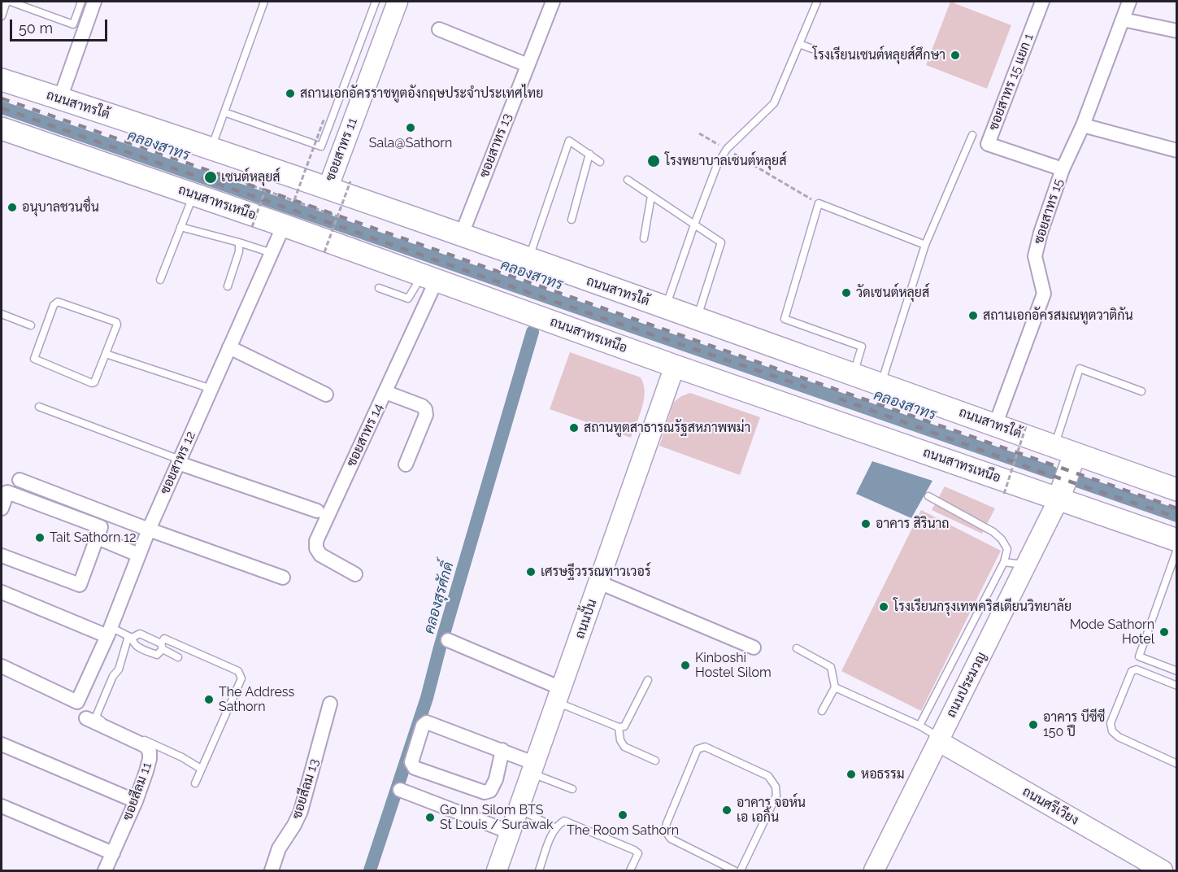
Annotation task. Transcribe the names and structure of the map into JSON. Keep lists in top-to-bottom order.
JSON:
{
  "streets": {
    "main road": ["ถนนสาทรใต้", "ถนนสาทรเหนือ"],
    "street": [
      "ซอยสาทร 15 แยก 1",
      "ซอยสาทร 13",
      "ซอยสาทร 11",
      "ซอยสาทร 15",
      "ซอยสาทร 14",
      "ซอยสาทร 12",
      "ถนนปั้น",
      "ถนนประมวญ",
      "ซอยสีลม 13",
      "ซอยสีลม 11",
      "ถนนศรีเวียง"
    ]
  },
  "crossings": [
    ["ซอยสาทร 15 แยก 1", "ซอยสาทร 15"],
    ["ถนนสาทรใต้", "ซอยสาทร 13"],
    ["ถนนสาทรใต้", "ซอยสาทร 11"],
    ["ถนนสาทรใต้", "ซอยสาทร 15"],
    ["ถนนสาทรเหนือ", "ซอยสาทร 14"],
    ["ถนนสาทรเหนือ", "ซอยสาทร 12"],
    ["ถนนสาทรเหนือ", "ถนนปั้น"],
    ["ถนนสาทรเหนือ", "ถนนประมวญ"],
    ["ถนนประมวญ", "ถนนศรีเวียง"]
  ],
  "water": ["คลองสาทร", "คลองสุรศักดิ์"],
  "places": [
    "โรงเรียนเซนต์หลุยส์ศึกษา",
    "สถานเอกอัครราชทูตอังกฤษประจำประเทศไทย",
    "Sala@Sathorn",
    "โรงพยาบาลเซนต์หลุยส์",
    "เซนต์หลุยส์",
    "อนุบาลชวนชื่น",
    "วัดเซนต์หลุยส์",
    "สถานเอกอัครสมณทูตวาติกัน",
    "สถานทูตสาธารณรัฐสหภาพพม่า",
    "อาคาร สิรินาถ",
    "Tait Sathorn 12",
    "เศรษฐีวรรณทาวเวอร์",
    "โรงเรียนกรุงเทพคริสเตียนวิทยาลัย",
    "Mode Sathorn Hotel",
    "Kinboshi Hostel Silom",
    "The Address Sathorn",
    "อาคาร บีซีซี 150 ปี",
    "หอธรรม",
    "อาคาร จอห์น เอ เอกิ้น",
    "The Room Sathorn",
    "Go Inn Silom BTS St Louis / Surawak"
  ],
  "scale_bar": "50 m"
}
